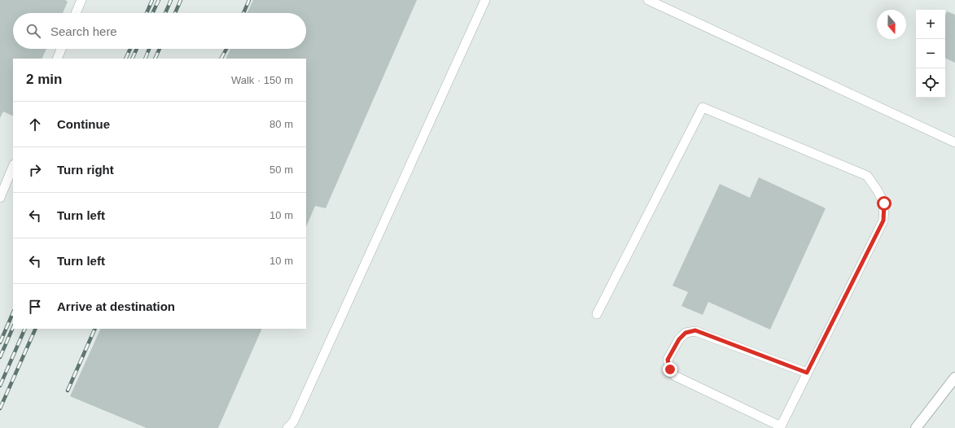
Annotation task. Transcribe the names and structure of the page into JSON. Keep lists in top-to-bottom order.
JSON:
{
  "north": "bottom",
  "page": {
    "map_buttons": ["+", "−"],
    "search": "Search here",
    "heading": ["2 min", "Walk · 150 m"],
    "list": [
      ["Continue", "80 m"],
      ["Turn right", "50 m"],
      ["Turn left", "10 m"],
      ["Turn left", "10 m"],
      "Arrive at destination"
    ]
  }
}
